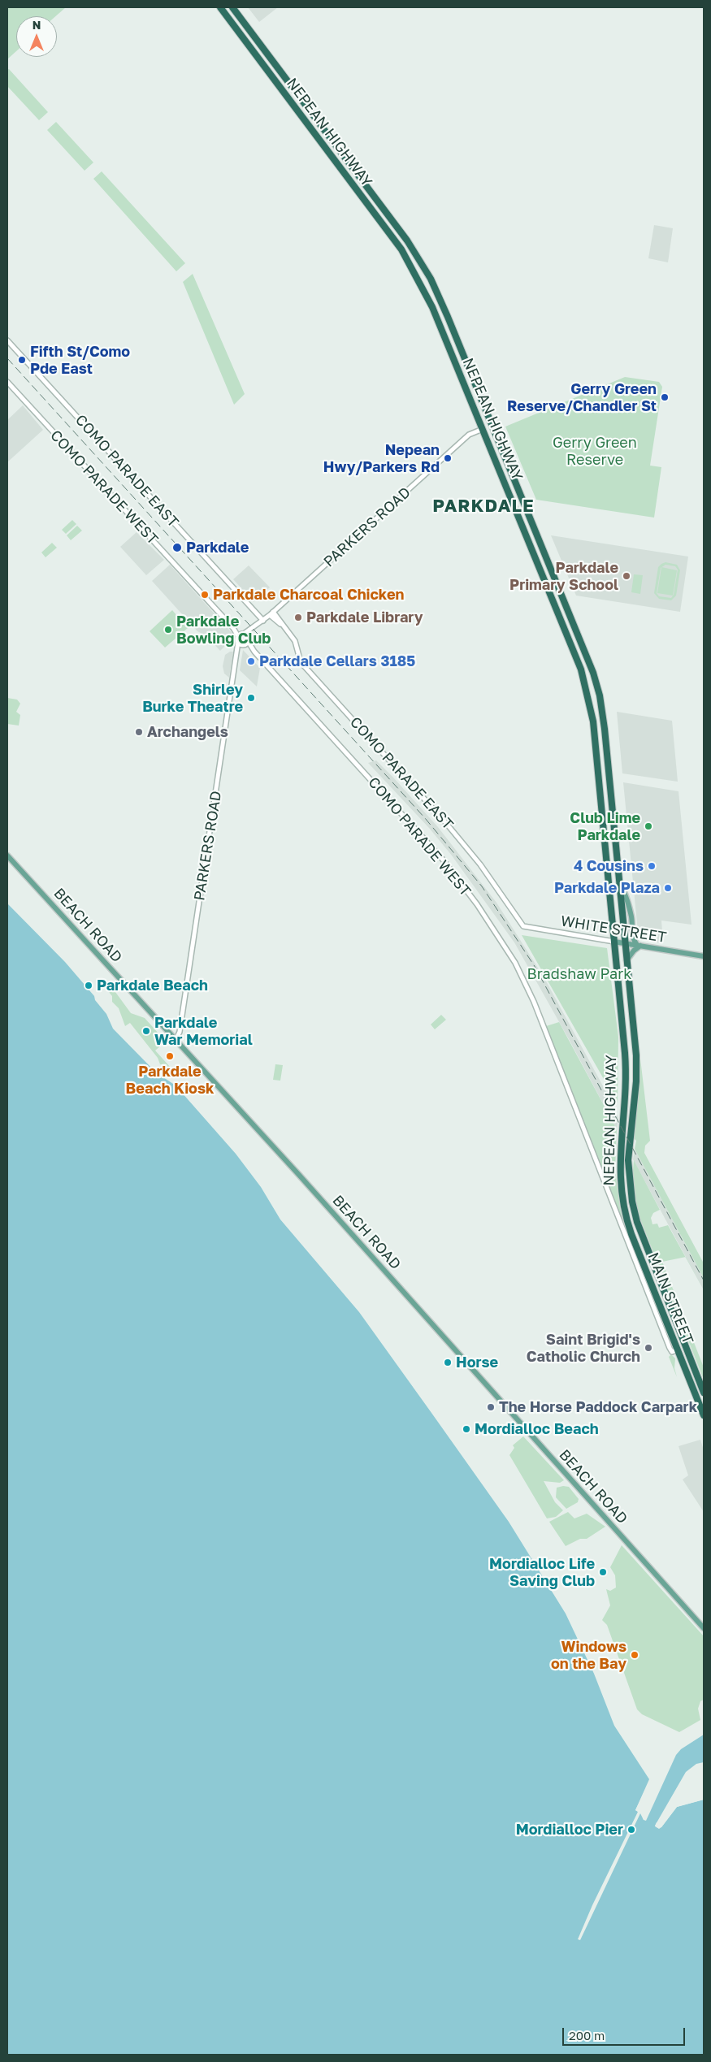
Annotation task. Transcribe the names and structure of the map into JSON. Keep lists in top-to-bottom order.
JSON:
{
  "streets": {
    "highway": ["NEPEAN HIGHWAY", "MAIN STREET"],
    "main road": ["BEACH ROAD", "WHITE STREET"],
    "street": ["COMO PARADE EAST", "COMO PARADE WEST", "PARKERS ROAD"]
  },
  "crossings": [
    ["NEPEAN HIGHWAY", "PARKERS ROAD"],
    ["NEPEAN HIGHWAY", "WHITE STREET"],
    ["NEPEAN HIGHWAY", "MAIN STREET"],
    ["COMO PARADE EAST", "PARKERS ROAD"],
    ["COMO PARADE EAST", "WHITE STREET"],
    ["COMO PARADE WEST", "PARKERS ROAD"],
    ["COMO PARADE WEST", "MAIN STREET"],
    ["PARKERS ROAD", "BEACH ROAD"]
  ],
  "districts": ["PARKDALE"],
  "parks": ["Gerry Green Reserve", "Bradshaw Park"],
  "places": [
    "Fifth St/Como Pde East",
    "Gerry Green Reserve/Chandler St",
    "Nepean Hwy/Parkers Rd",
    "Parkdale",
    "Parkdale Primary School",
    "Parkdale Charcoal Chicken",
    "Parkdale Library",
    "Parkdale Bowling Club",
    "Parkdale Cellars 3185",
    "Shirley Burke Theatre",
    "Archangels",
    "Club Lime Parkdale",
    "4 Cousins",
    "Parkdale Plaza",
    "Parkdale Beach",
    "Parkdale War Memorial",
    "Parkdale Beach Kiosk",
    "Saint Brigid's Catholic Church",
    "Horse",
    "The Horse Paddock Carpark",
    "Mordialloc Beach",
    "Mordialloc Life Saving Club",
    "Windows on the Bay",
    "Mordialloc Pier"
  ],
  "scale_bar": "200 m",
  "north": "top"
}
